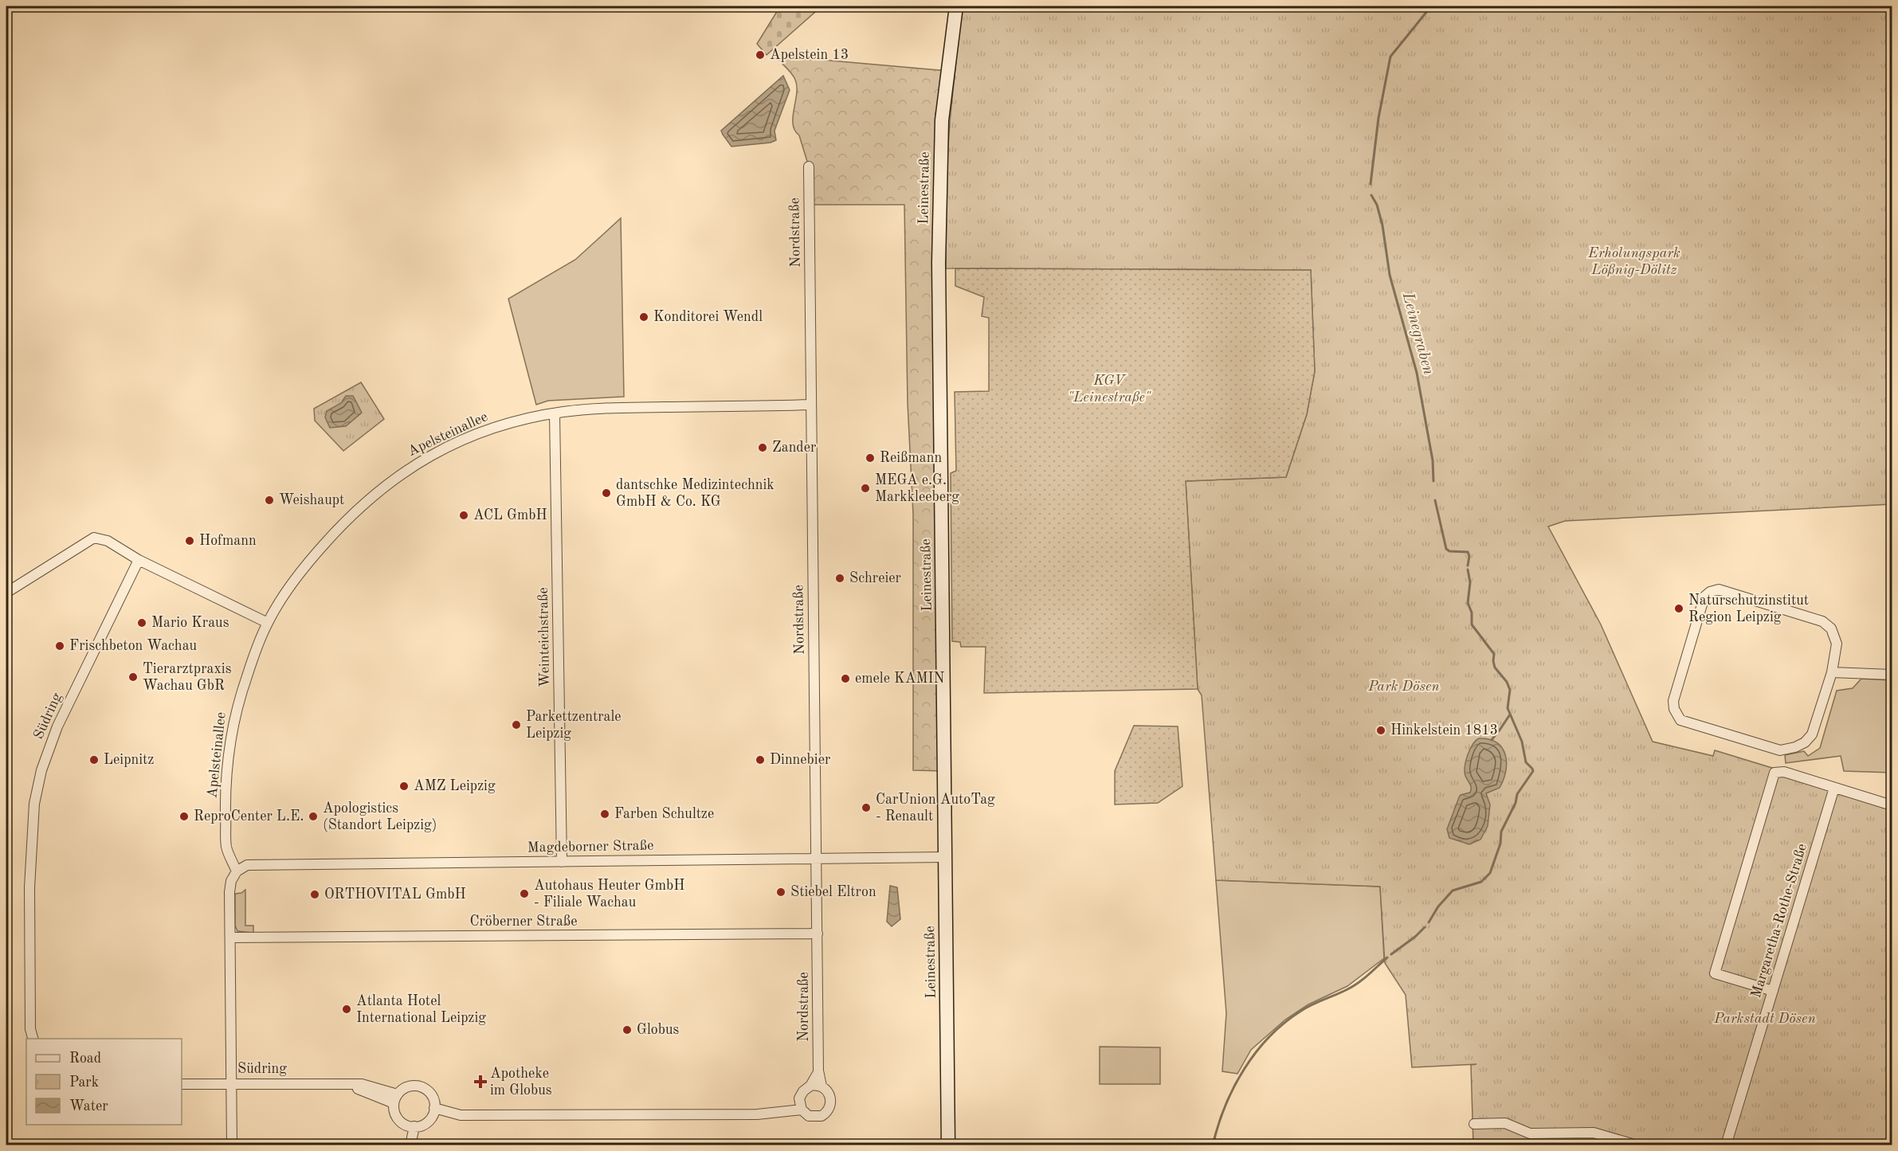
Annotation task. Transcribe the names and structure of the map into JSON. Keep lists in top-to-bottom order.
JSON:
{
  "streets": {
    "main road": ["Leinestraße"],
    "street": [
      "Nordstraße",
      "Apelsteinallee",
      "Weinteichstraße",
      "Südring",
      "Magdeborner Straße",
      "Margaretha-Rothe-Straße",
      "Cröberner Straße"
    ]
  },
  "crossings": [
    ["Leinestraße", "Magdeborner Straße"],
    ["Nordstraße", "Apelsteinallee"],
    ["Nordstraße", "Südring"],
    ["Nordstraße", "Magdeborner Straße"],
    ["Nordstraße", "Cröberner Straße"],
    ["Apelsteinallee", "Weinteichstraße"],
    ["Apelsteinallee", "Magdeborner Straße"],
    ["Weinteichstraße", "Magdeborner Straße"]
  ],
  "water": ["Leinegraben"],
  "parks": [
    "Erholungspark Lößnig-Dölitz",
    "KGV \"Leinestraße\"",
    "Park Dösen",
    "Parkstadt Dösen"
  ],
  "places": {
    "other": [
      "Apelstein 13",
      "Konditorei Wendl",
      "Zander",
      "Reißmann",
      "MEGA e.G. Markkleeberg",
      "dantschke Medizintechnik GmbH & Co. KG",
      "Weishaupt",
      "ACL GmbH",
      "Hofmann",
      "Schreier",
      "Naturschutzinstitut Region Leipzig",
      "Mario Kraus",
      "Frischbeton Wachau",
      "Tierarztpraxis Wachau GbR",
      "emele KAMIN",
      "Parkettzentrale Leipzig",
      "Hinkelstein 1813",
      "Leipnitz",
      "Dinnebier",
      "AMZ Leipzig",
      "CarUnion AutoTag - Renault",
      "Farben Schultze",
      "ReproCenter L.E.",
      "Apologistics (Standort Leipzig)",
      "Stiebel Eltron",
      "Autohaus Heuter GmbH - Filiale Wachau",
      "ORTHOVITAL GmbH",
      "Atlanta Hotel International Leipzig",
      "Globus"
    ],
    "health": ["Apotheke im Globus"]
  },
  "legend": ["Road", "Park", "Water"]
}
